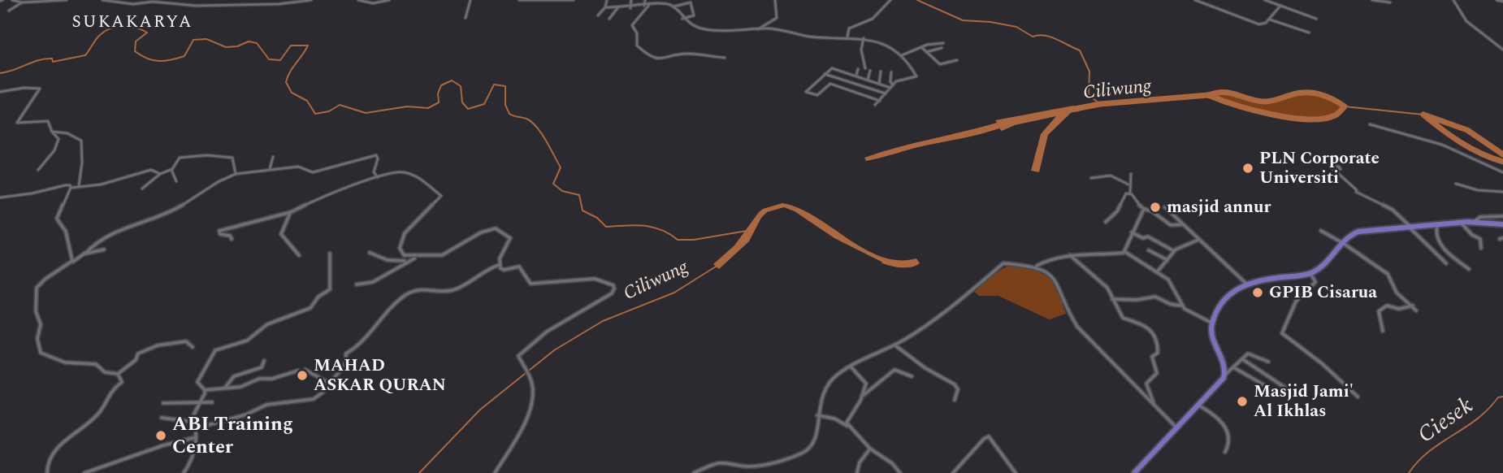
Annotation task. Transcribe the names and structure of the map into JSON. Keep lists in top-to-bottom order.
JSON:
{
  "districts": ["SUKAKARYA"],
  "water": ["Ciliwung", "Ciesek"],
  "places": [
    "PLN Corporate Universiti",
    "masjid annur",
    "GPIB Cisarua",
    "MAHAD ASKAR QURAN",
    "Masjid Jami' Al Ikhlas",
    "ABI Training Center"
  ]
}
